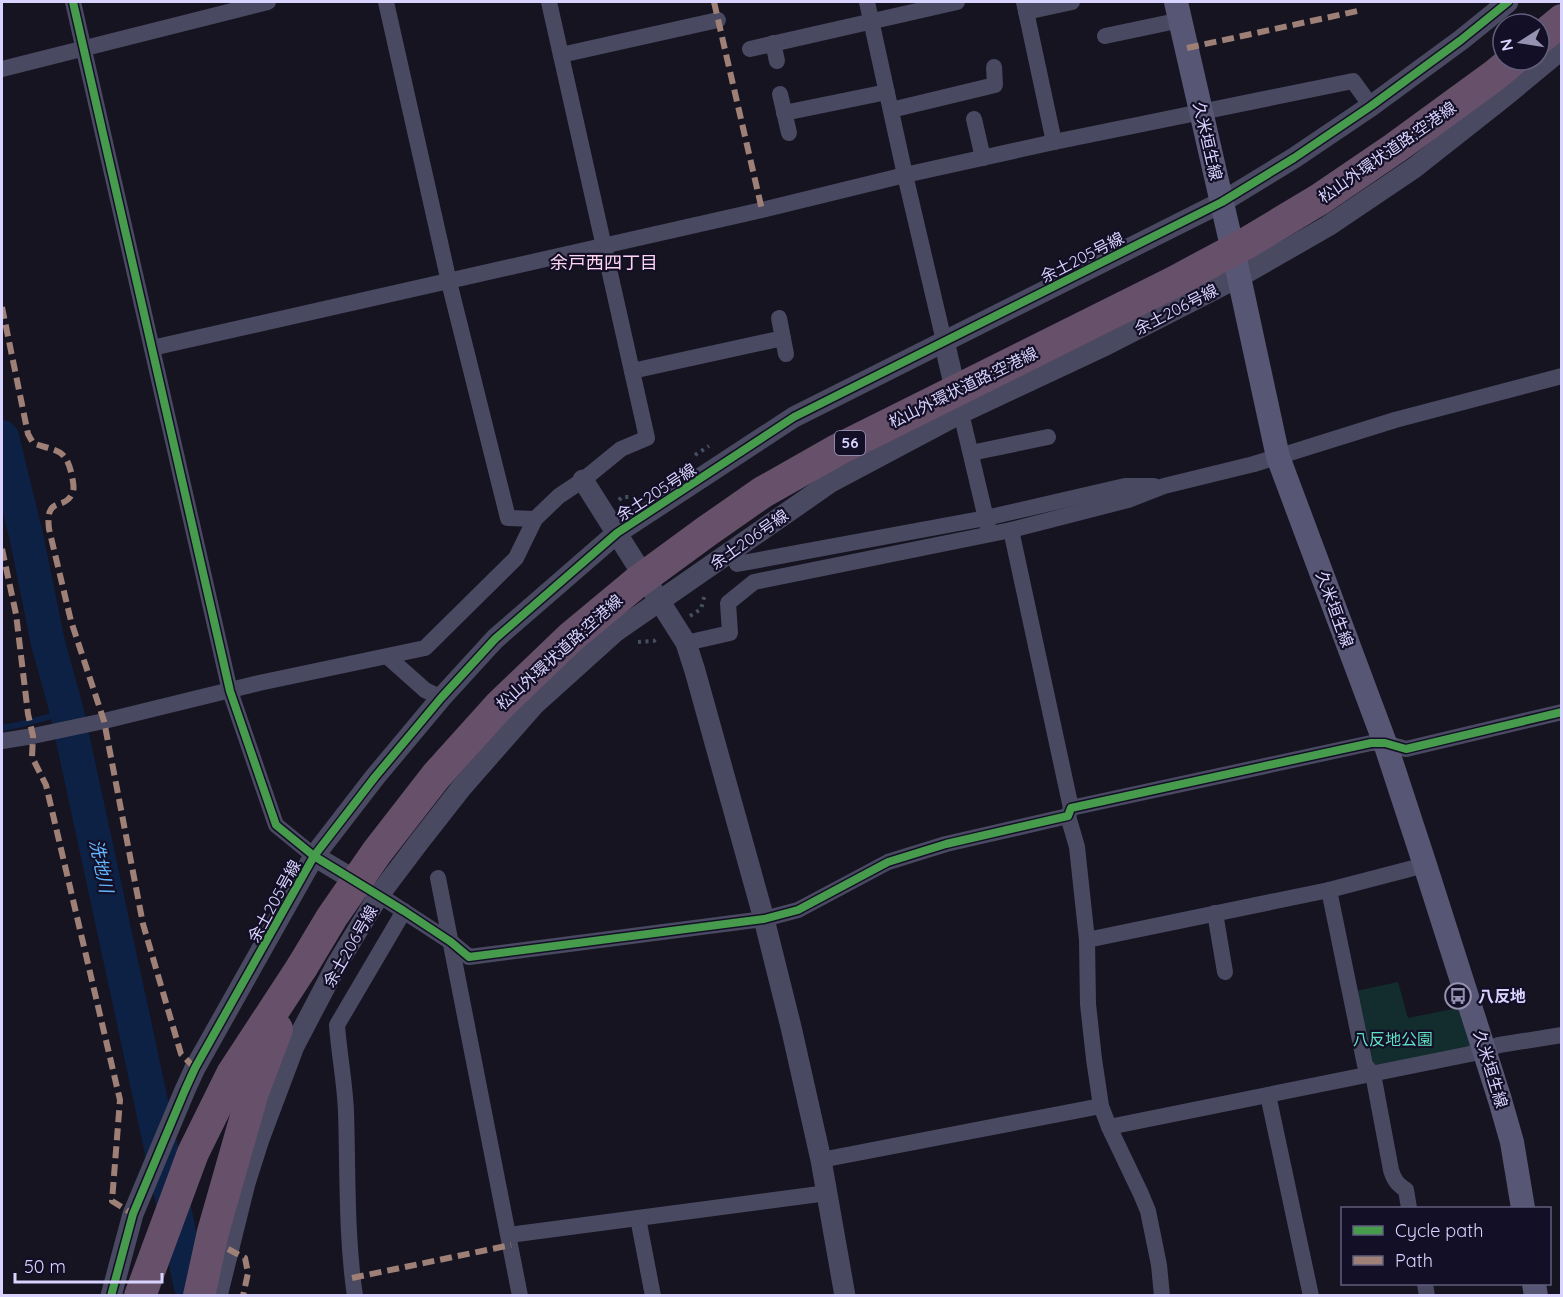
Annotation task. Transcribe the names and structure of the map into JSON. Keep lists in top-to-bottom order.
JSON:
{
  "streets": {
    "highway": ["松山外環状道路;空港線", "56"],
    "main road": ["久米垣生線"],
    "street": ["余土205号線", "余土206号線"]
  },
  "crossings": [
    ["久米垣生線", "余土205号線"],
    ["久米垣生線", "余土206号線"]
  ],
  "districts": ["余戸西四丁目"],
  "water": ["洗地川"],
  "parks": ["八反地公園"],
  "places": {
    "bus stop": ["八反地"]
  },
  "legend": ["Cycle path", "Path"],
  "scale_bar": "50 m",
  "north": "left"
}
